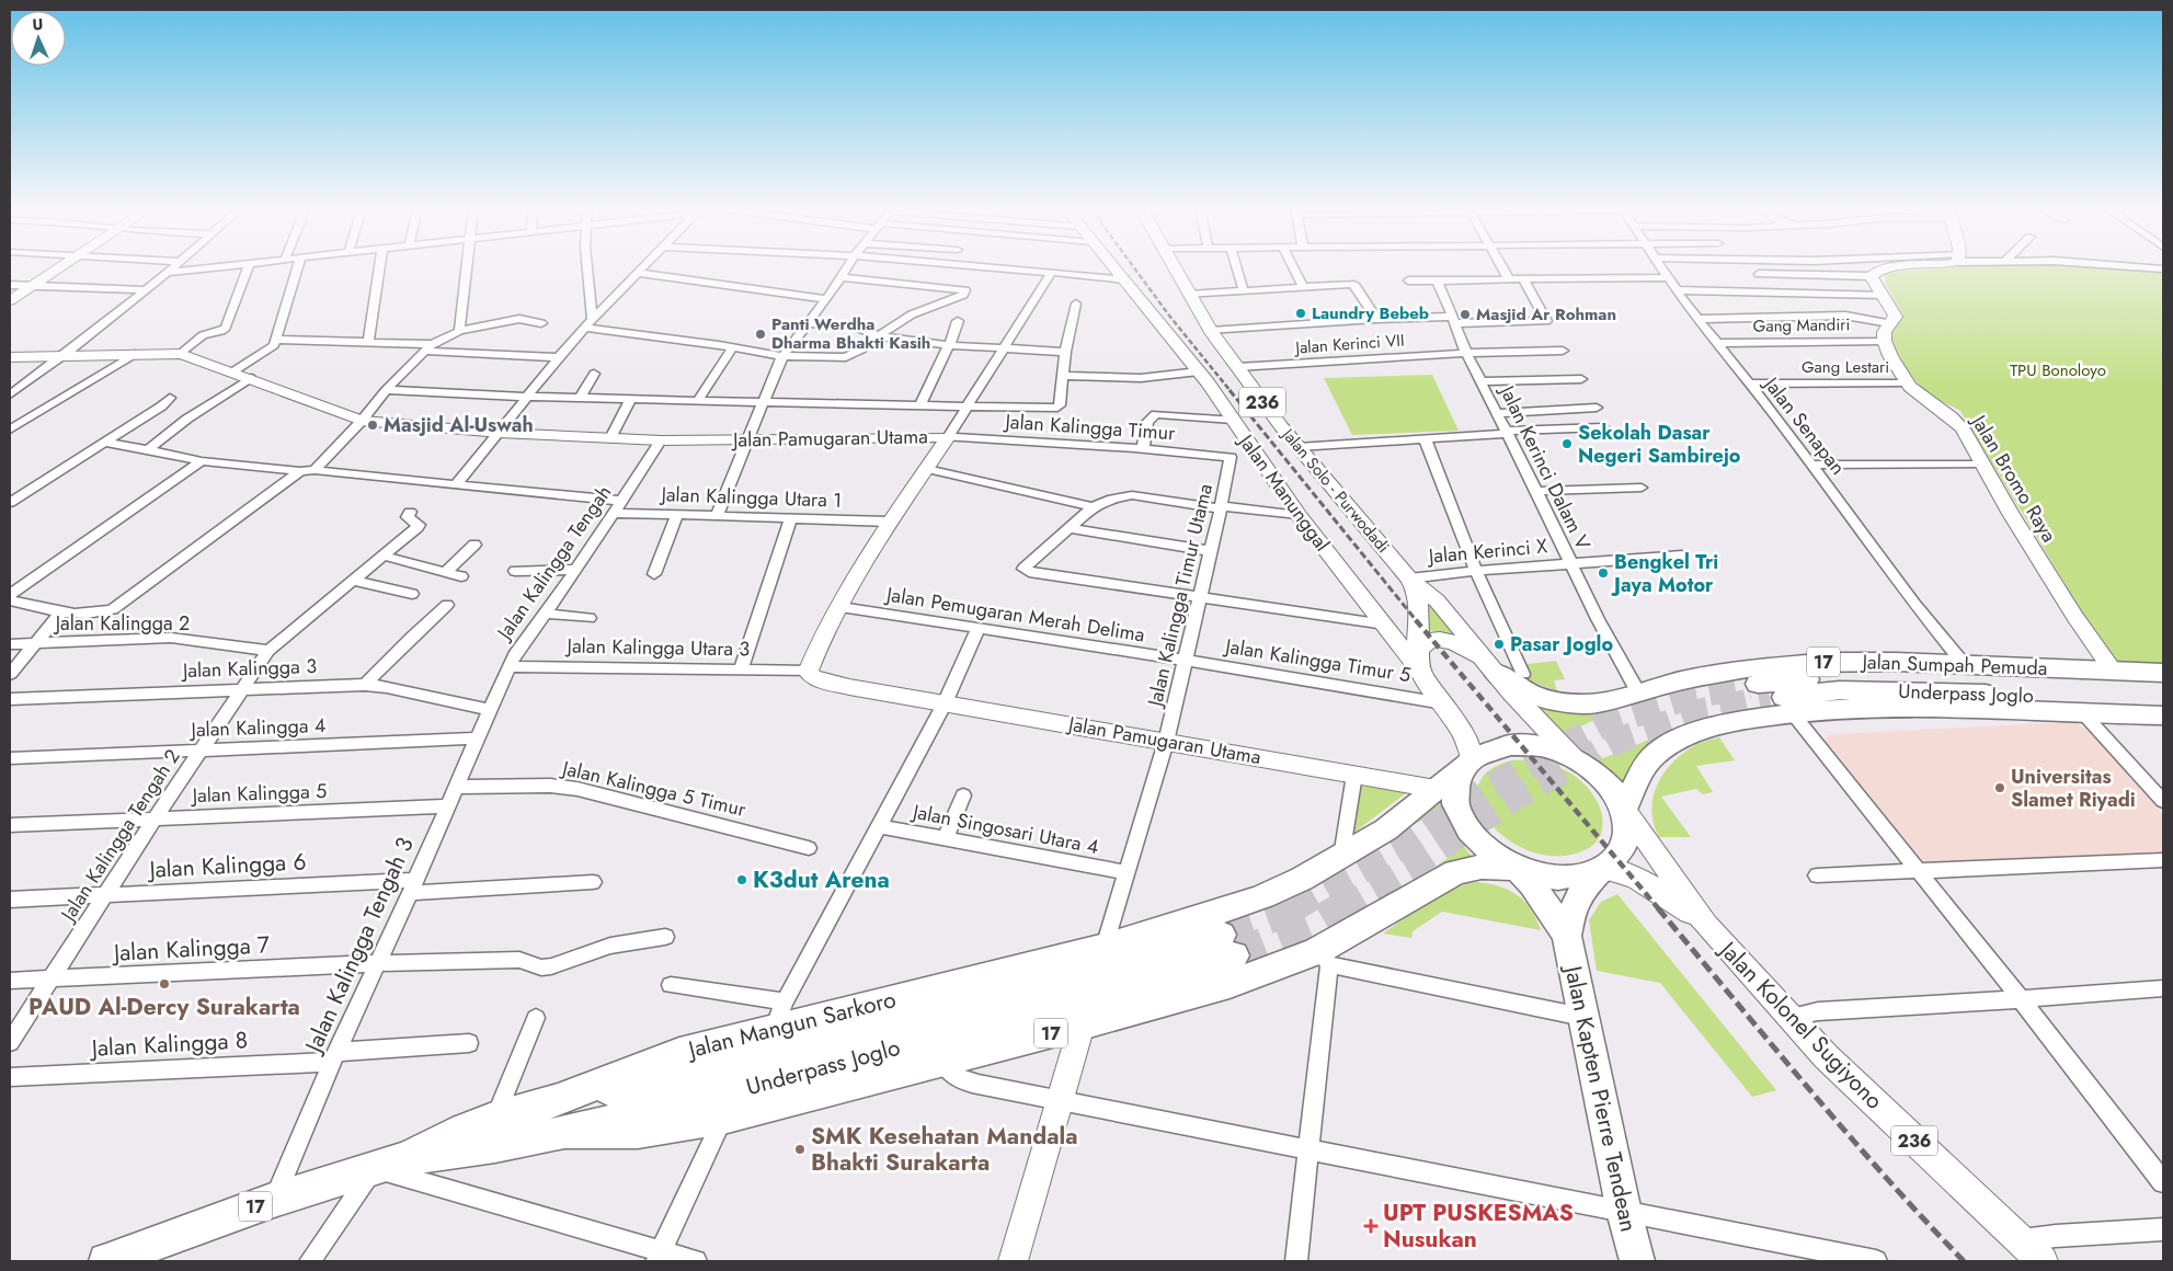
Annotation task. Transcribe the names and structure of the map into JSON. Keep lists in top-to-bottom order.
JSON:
{
  "streets": {
    "highway": [
      "17",
      "Jalan Sumpah Pemuda",
      "Underpass Joglo",
      "Jalan Mangun Sarkoro",
      "Jalan Kapten Pierre Tendean"
    ],
    "main road": [
      "236",
      "Jalan Solo - Purwodadi",
      "Jalan Manunggal",
      "Jalan Kolonel Sugiyono"
    ],
    "street": [
      "Gang Mandiri",
      "Jalan Kerinci VII",
      "Gang Lestari",
      "Jalan Senapan",
      "Jalan Kalingga Timur",
      "Jalan Pamugaran Utama",
      "Jalan Kerinci Dalam V",
      "Jalan Bromo Raya",
      "Jalan Kalingga Utara 1",
      "Jalan Kerinci X",
      "Jalan Kalingga Tengah",
      "Jalan Kalingga Timur Utama",
      "Jalan Pemugaran Merah Delima",
      "Jalan Kalingga 2",
      "Jalan Kalingga Utara 3",
      "Jalan Kalingga Timur 5",
      "Jalan Kalingga 3",
      "Jalan Kalingga 4",
      "Jalan Kalingga 5 Timur",
      "Jalan Kalingga 5",
      "Jalan Singosari Utara 4",
      "Jalan Kalingga Tengah 2",
      "Jalan Kalingga 6",
      "Jalan Kalingga Tengah 3",
      "Jalan Kalingga 7",
      "Jalan Kalingga 8"
    ]
  },
  "crossings": [
    ["Gang Mandiri", "Jalan Senapan"],
    ["Gang Mandiri", "Jalan Bromo Raya"],
    ["Jalan Kerinci VII", "Jalan Kerinci Dalam V"],
    ["Jalan Kerinci VII", "Jalan Solo - Purwodadi"],
    ["Gang Lestari", "Jalan Senapan"],
    ["Gang Lestari", "Jalan Bromo Raya"],
    ["Jalan Senapan", "Jalan Sumpah Pemuda"],
    ["Jalan Kalingga Timur", "Jalan Pamugaran Utama"],
    ["Jalan Kalingga Timur", "Jalan Kalingga Timur Utama"],
    ["Jalan Pamugaran Utama", "Jalan Kalingga Utara 1"],
    ["Jalan Pamugaran Utama", "Jalan Kalingga Tengah"],
    ["Jalan Pamugaran Utama", "Jalan Kalingga Timur Utama"],
    ["Jalan Pamugaran Utama", "Jalan Pemugaran Merah Delima"],
    ["Jalan Pamugaran Utama", "Jalan Kalingga Utara 3"],
    ["Jalan Pamugaran Utama", "Jalan Mangun Sarkoro"],
    ["Jalan Kerinci Dalam V", "Jalan Kerinci X"],
    ["Jalan Kerinci Dalam V", "Jalan Sumpah Pemuda"],
    ["Jalan Bromo Raya", "Jalan Sumpah Pemuda"],
    ["Jalan Solo - Purwodadi", "Jalan Manunggal"],
    ["Jalan Solo - Purwodadi", "Jalan Kerinci X"],
    ["Jalan Solo - Purwodadi", "17"],
    ["Jalan Solo - Purwodadi", "Jalan Sumpah Pemuda"],
    ["Jalan Solo - Purwodadi", "Jalan Mangun Sarkoro"],
    ["Jalan Solo - Purwodadi", "Jalan Kolonel Sugiyono"],
    ["Jalan Solo - Purwodadi", "Jalan Kapten Pierre Tendean"],
    ["Jalan Manunggal", "Jalan Kalingga Timur 5"],
    ["Jalan Manunggal", "17"],
    ["Jalan Manunggal", "Jalan Mangun Sarkoro"],
    ["Jalan Manunggal", "Jalan Kolonel Sugiyono"],
    ["Jalan Manunggal", "Jalan Kapten Pierre Tendean"],
    ["Jalan Kalingga Utara 1", "Jalan Kalingga Tengah"],
    ["Jalan Kalingga Tengah", "Jalan Kalingga Utara 3"],
    ["Jalan Kalingga Tengah", "Jalan Kalingga 3"],
    ["Jalan Kalingga Tengah", "Jalan Kalingga Tengah 3"],
    ["Jalan Kalingga Timur Utama", "Jalan Pemugaran Merah Delima"],
    ["Jalan Kalingga Timur Utama", "Jalan Kalingga Timur 5"],
    ["Jalan Kalingga Timur Utama", "Jalan Singosari Utara 4"],
    ["Jalan Kalingga Timur Utama", "Jalan Mangun Sarkoro"],
    ["Jalan Pemugaran Merah Delima", "Jalan Kalingga Timur 5"],
    ["Jalan Kalingga 2", "Jalan Kalingga Tengah 2"],
    ["17", "Jalan Mangun Sarkoro"],
    ["17", "Jalan Kolonel Sugiyono"],
    ["17", "Jalan Kapten Pierre Tendean"],
    ["Jalan Kalingga 3", "Jalan Kalingga Tengah 2"],
    ["Jalan Kalingga 3", "Jalan Kalingga Tengah 3"],
    ["Underpass Joglo", "Jalan Mangun Sarkoro"],
    ["Jalan Kalingga 4", "Jalan Kalingga Tengah 2"],
    ["Jalan Kalingga 4", "Jalan Kalingga Tengah 3"],
    ["Jalan Kalingga 5 Timur", "Jalan Kalingga Tengah 3"],
    ["Jalan Kalingga 5", "Jalan Kalingga Tengah 2"],
    ["Jalan Kalingga 5", "Jalan Kalingga Tengah 3"],
    ["Jalan Kalingga Tengah 2", "Jalan Kalingga 6"],
    ["Jalan Kalingga Tengah 2", "Jalan Kalingga 7"],
    ["Jalan Kalingga 6", "Jalan Kalingga Tengah 3"],
    ["Jalan Kalingga Tengah 3", "Jalan Kalingga 7"],
    ["Jalan Kalingga Tengah 3", "Jalan Mangun Sarkoro"],
    ["Jalan Kalingga Tengah 3", "Jalan Kalingga 8"],
    ["Jalan Mangun Sarkoro", "Jalan Kolonel Sugiyono"],
    ["Jalan Mangun Sarkoro", "Jalan Kapten Pierre Tendean"],
    ["Jalan Kolonel Sugiyono", "Jalan Kapten Pierre Tendean"]
  ],
  "parks": ["TPU Bonoloyo"],
  "places": {
    "other": [
      "Laundry Bebeb",
      "Masjid Ar Rohman",
      "Panti Werdha Dharma Bhakti Kasih",
      "Masjid Al-Uswah",
      "Sekolah Dasar Negeri Sambirejo",
      "Bengkel Tri Jaya Motor",
      "Pasar Joglo",
      "Universitas Slamet Riyadi",
      "K3dut Arena",
      "PAUD Al-Dercy Surakarta",
      "SMK Kesehatan Mandala Bhakti Surakarta"
    ],
    "health": ["UPT PUSKESMAS Nusukan"]
  },
  "north": "top"
}
